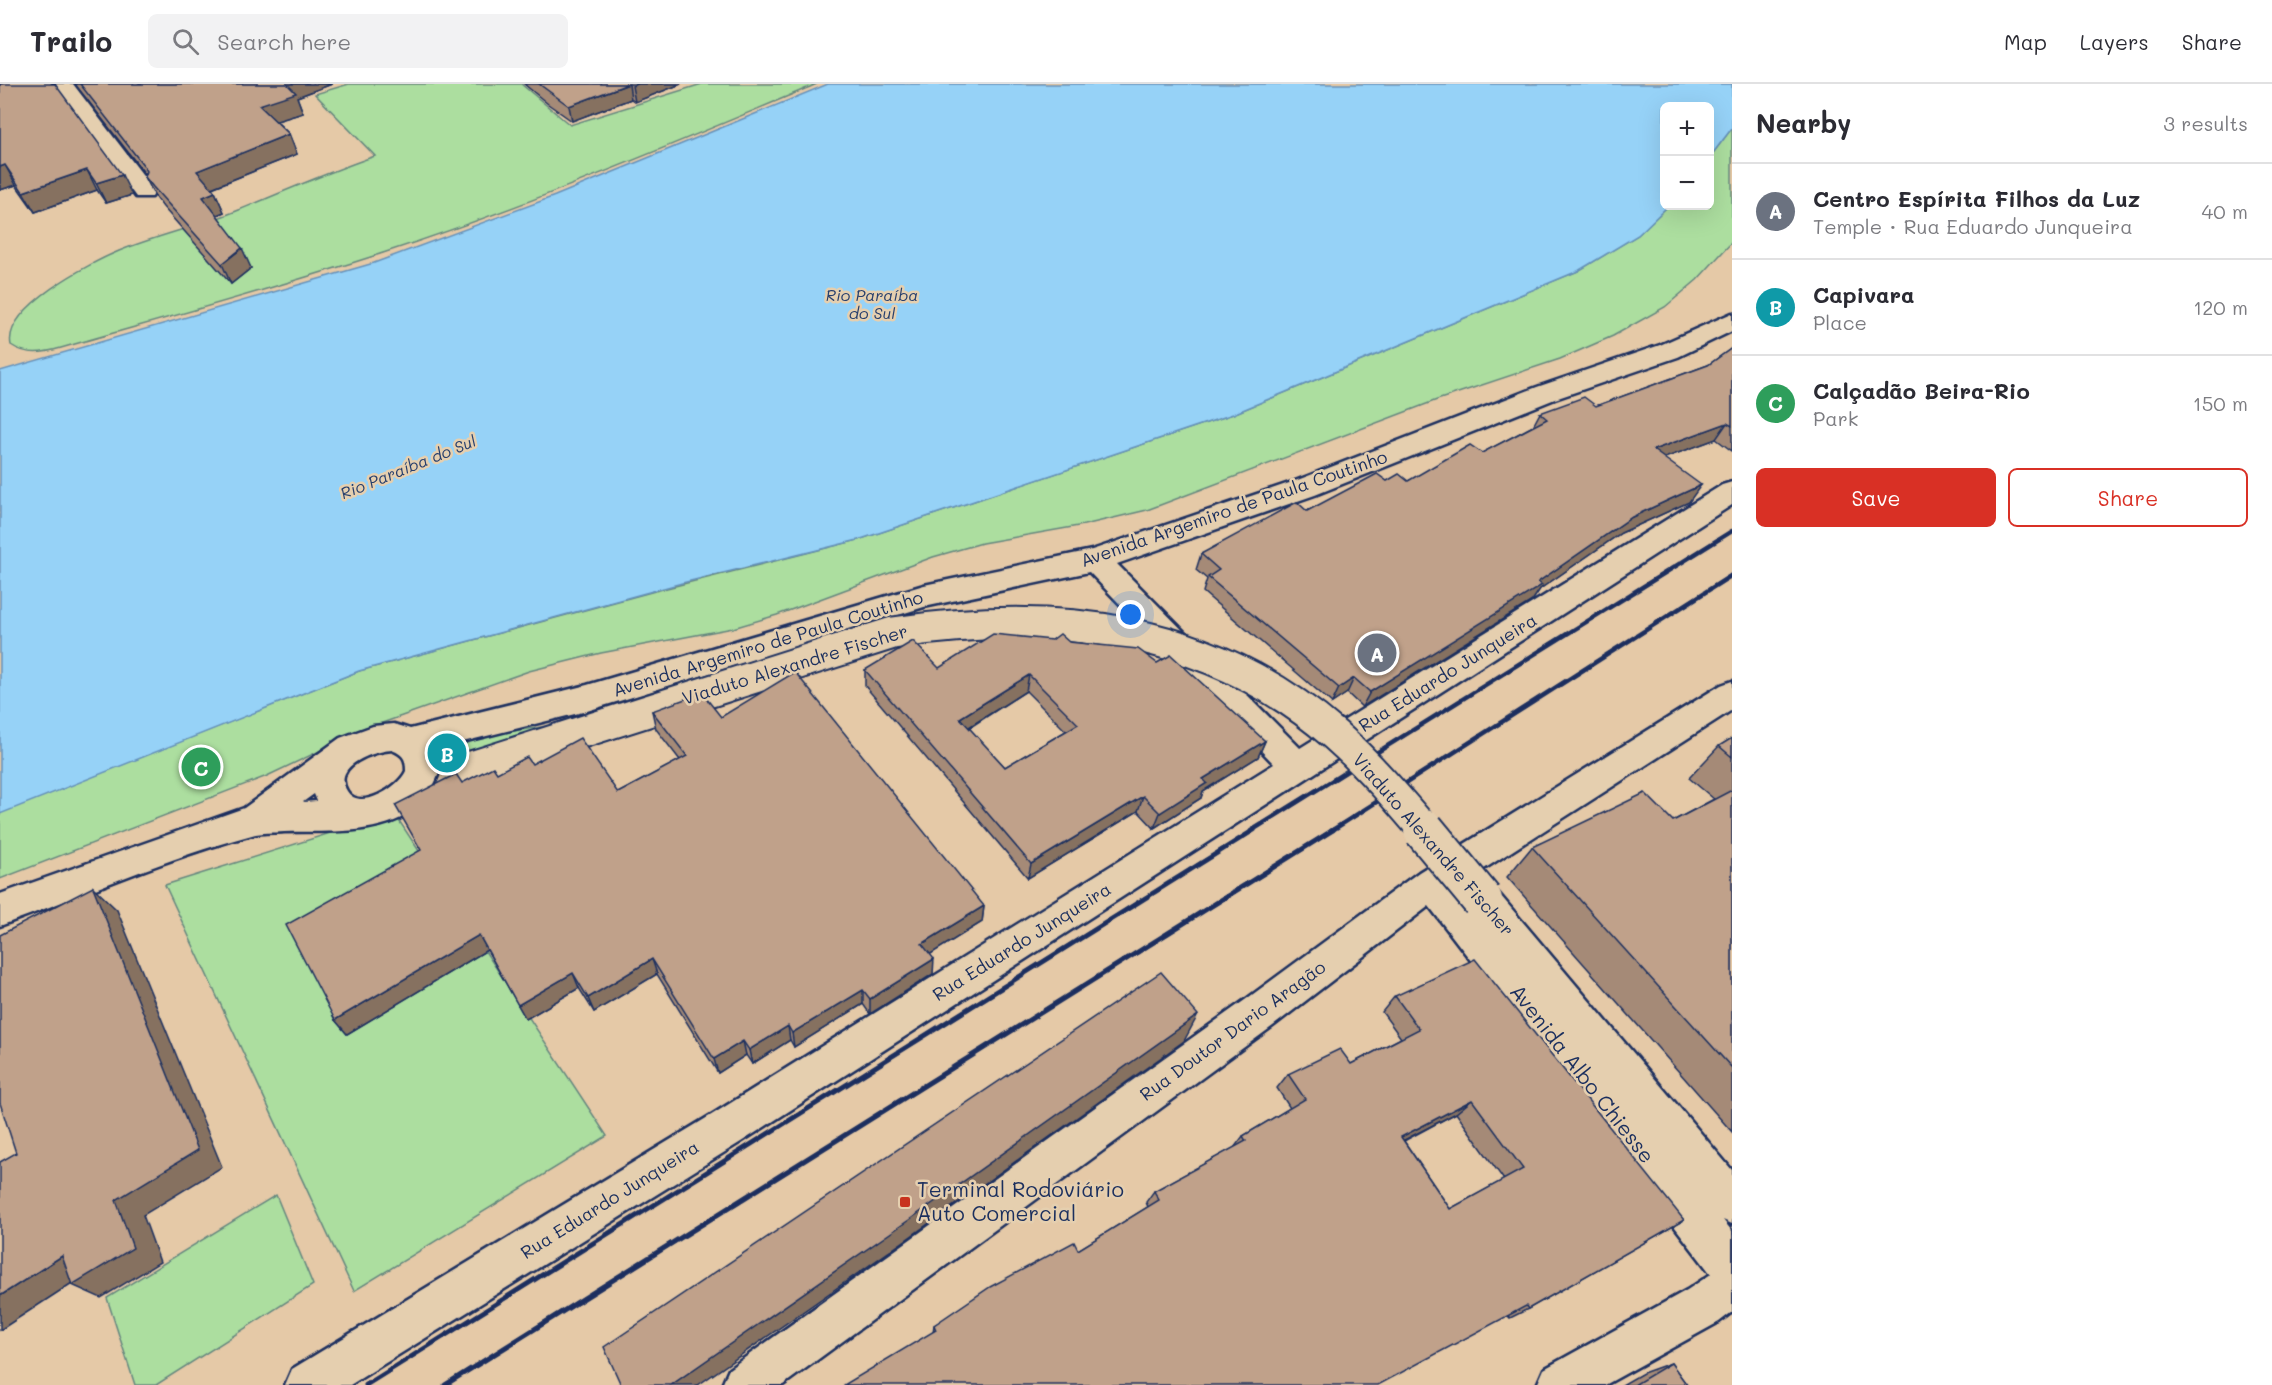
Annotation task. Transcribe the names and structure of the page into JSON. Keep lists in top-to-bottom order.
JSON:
{
  "streets": {
    "street": [
      "Avenida Argemiro de Paula Coutinho",
      "Viaduto Alexandre Fischer",
      "Rua Eduardo Junqueira",
      "Rua Doutor Dario Aragão",
      "Avenida Albo Chiesse"
    ]
  },
  "crossings": [
    ["Avenida Argemiro de Paula Coutinho", "Viaduto Alexandre Fischer"],
    ["Rua Doutor Dario Aragão", "Avenida Albo Chiesse"]
  ],
  "water": ["Rio Paraíba do Sul"],
  "places": {
    "transit": ["Terminal Rodoviário Auto Comercial"]
  },
  "page": {
    "header": "Trailo",
    "search": "Search here",
    "nav": ["Map", "Layers", "Share"],
    "heading": ["Nearby", "3 results"],
    "map_buttons": ["+", "−"],
    "list": [
      {
        "mark": "A",
        "name": "Centro Espírita Filhos da Luz",
        "note": "Temple · Rua Eduardo Junqueira",
        "value": "40 m"
      },
      {
        "mark": "B",
        "name": "Capivara",
        "note": "Place",
        "value": "120 m"
      },
      {
        "mark": "C",
        "name": "Calçadão Beira-Rio",
        "note": "Park",
        "value": "150 m"
      }
    ],
    "buttons": ["Save", "Share"],
    "pins": ["A", "B", "C"]
  }
}
